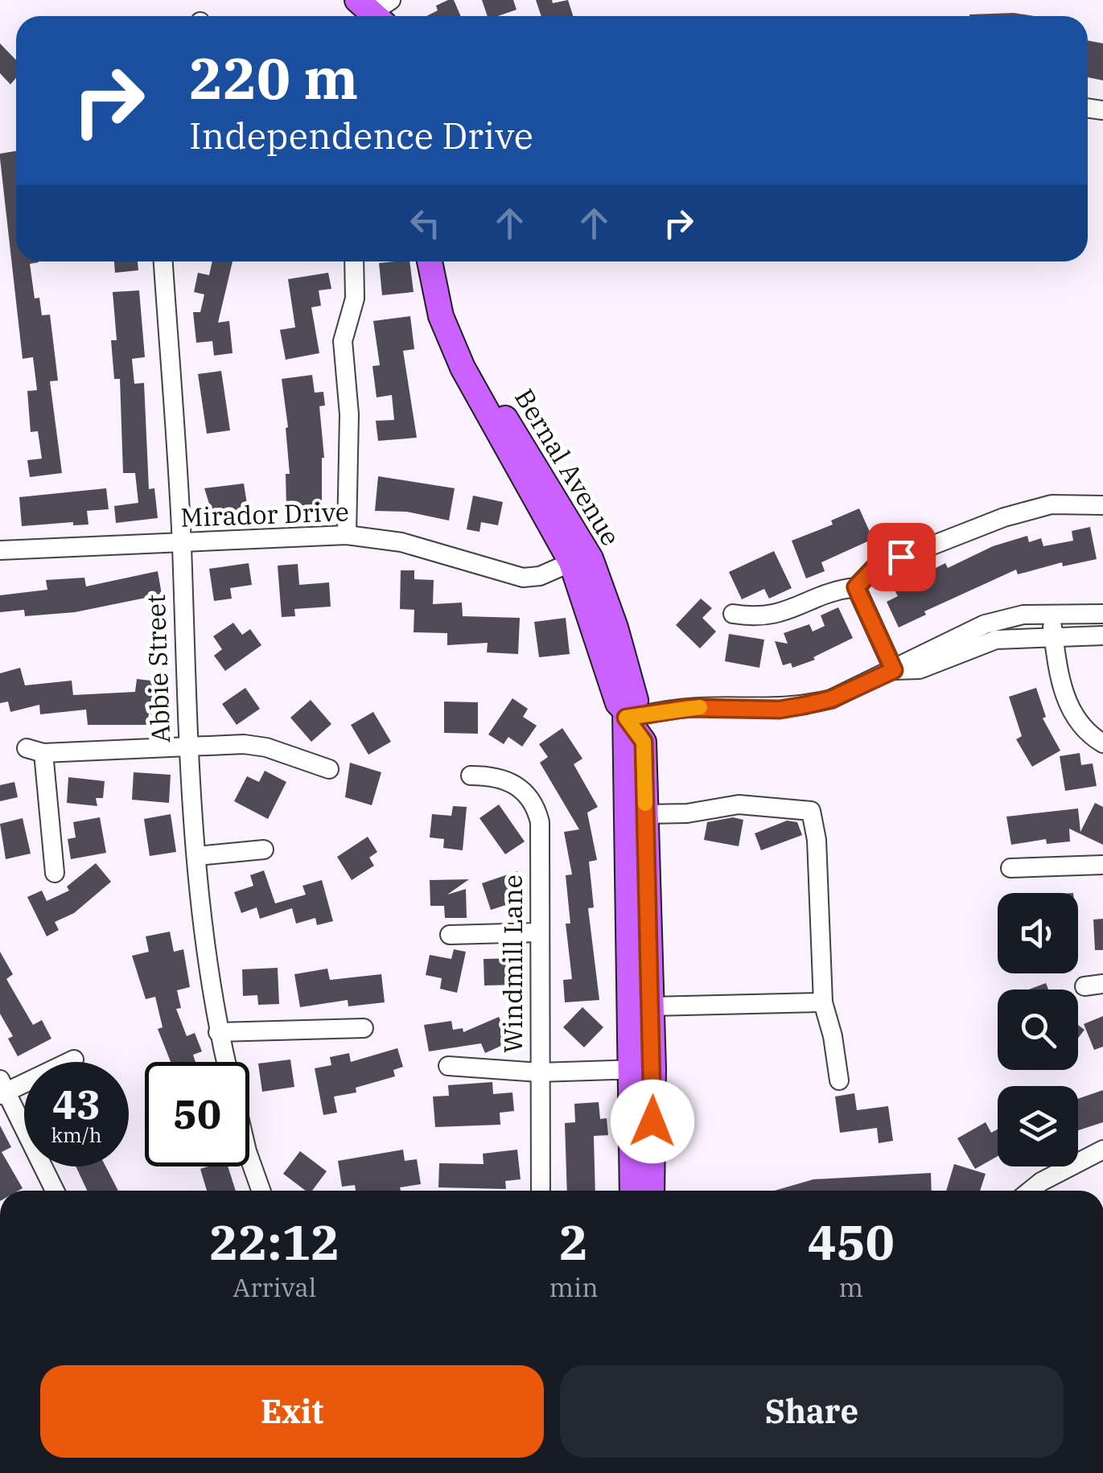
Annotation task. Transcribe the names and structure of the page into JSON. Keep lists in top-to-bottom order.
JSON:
{
  "streets": {
    "main road": ["Bernal Avenue"],
    "street": ["Mirador Drive", "Abbie Street", "Windmill Lane"]
  },
  "crossings": [
    ["Bernal Avenue", "Mirador Drive"],
    ["Mirador Drive", "Abbie Street"]
  ],
  "page": {
    "turn": ["220 m", "Independence Drive"],
    "speed": "43 km/h",
    "limit": "50",
    "eta": [
      "22:12",
      "Arrival",
      "2",
      "min",
      "450",
      "m"
    ],
    "buttons": ["Exit", "Share"]
  }
}
